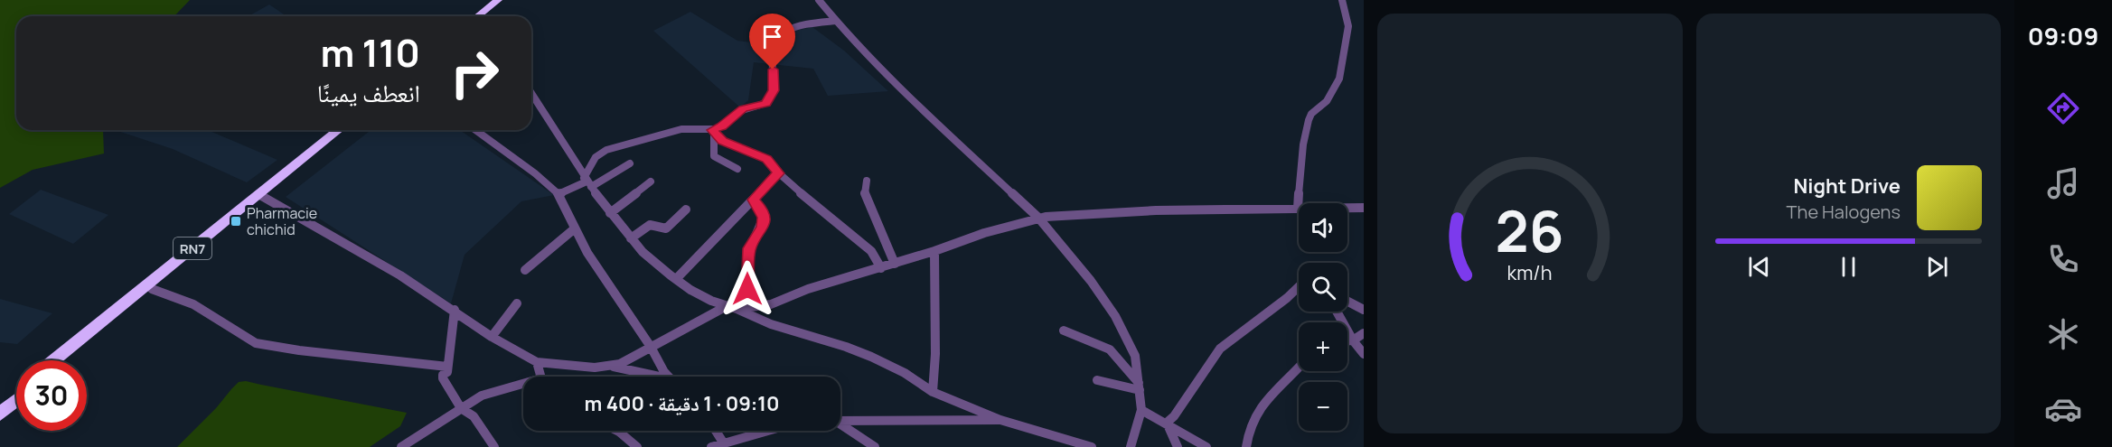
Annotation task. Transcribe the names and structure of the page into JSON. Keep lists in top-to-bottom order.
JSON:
{
  "streets": {
    "highway": ["RN7"]
  },
  "places": {
    "transit": ["Pharmacie chichid"]
  },
  "page": {
    "tabs": "09:09",
    "turn": ["110 m", "انعطف يمينًا"],
    "song": ["Night Drive", "The Halogens"],
    "map_buttons": ["+", "−"],
    "limit": "30",
    "trip": "09:10 · 1 دقيقة · 400 m",
    "gauge": ["26", "km/h"]
  }
}
